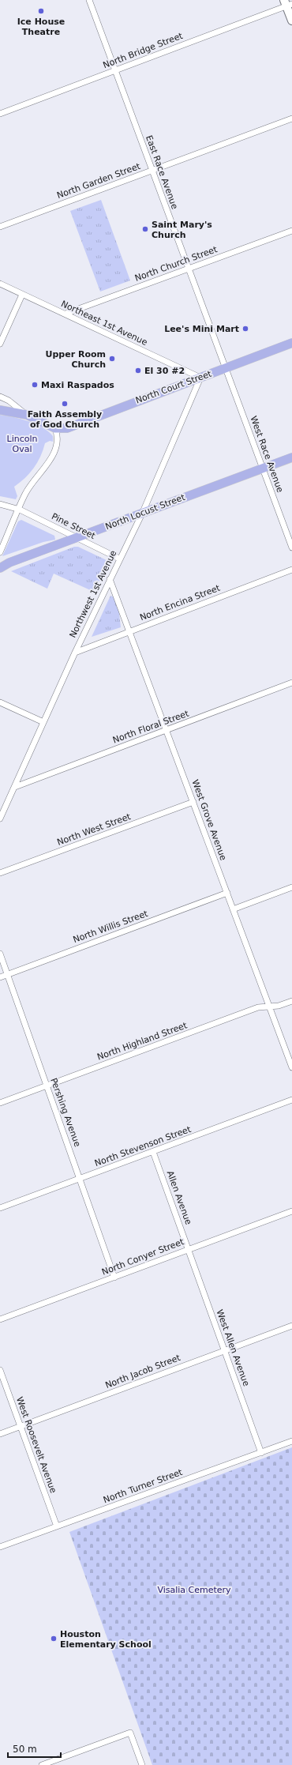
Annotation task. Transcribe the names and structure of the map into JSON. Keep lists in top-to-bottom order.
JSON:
{
  "streets": {
    "main road": ["North Court Street", "North Locust Street"],
    "street": [
      "North Bridge Street",
      "East Race Avenue",
      "North Garden Street",
      "North Church Street",
      "Northeast 1st Avenue",
      "West Race Avenue",
      "Pine Street",
      "Northwest 1st Avenue",
      "North Encina Street",
      "North Floral Street",
      "West Grove Avenue",
      "North West Street",
      "North Willis Street",
      "North Highland Street",
      "Pershing Avenue",
      "North Stevenson Street",
      "Allen Avenue",
      "North Conyer Street",
      "West Allen Avenue",
      "North Jacob Street",
      "West Roosevelt Avenue",
      "North Turner Street"
    ]
  },
  "crossings": [
    ["North Bridge Street", "East Race Avenue"],
    ["East Race Avenue", "North Garden Street"],
    ["East Race Avenue", "North Church Street"],
    ["East Race Avenue", "North Court Street"],
    ["East Race Avenue", "West Race Avenue"],
    ["North Church Street", "Northeast 1st Avenue"],
    ["Northeast 1st Avenue", "North Court Street"],
    ["Northeast 1st Avenue", "Northwest 1st Avenue"],
    ["North Court Street", "West Race Avenue"],
    ["North Court Street", "Northwest 1st Avenue"],
    ["West Race Avenue", "North Locust Street"],
    ["North Locust Street", "Pine Street"],
    ["North Locust Street", "Northwest 1st Avenue"],
    ["Pine Street", "Northwest 1st Avenue"],
    ["Northwest 1st Avenue", "North Encina Street"],
    ["Northwest 1st Avenue", "North Floral Street"],
    ["Northwest 1st Avenue", "West Grove Avenue"],
    ["North Encina Street", "West Grove Avenue"],
    ["North Floral Street", "West Grove Avenue"],
    ["West Grove Avenue", "North West Street"],
    ["West Grove Avenue", "North Willis Street"],
    ["West Grove Avenue", "North Highland Street"],
    ["North Willis Street", "Pershing Avenue"],
    ["North Highland Street", "Pershing Avenue"],
    ["Pershing Avenue", "North Stevenson Street"],
    ["Pershing Avenue", "North Conyer Street"],
    ["North Stevenson Street", "Allen Avenue"],
    ["Allen Avenue", "North Conyer Street"],
    ["Allen Avenue", "West Allen Avenue"],
    ["North Conyer Street", "West Allen Avenue"],
    ["West Allen Avenue", "North Jacob Street"],
    ["West Allen Avenue", "North Turner Street"],
    ["North Jacob Street", "West Roosevelt Avenue"],
    ["West Roosevelt Avenue", "North Turner Street"]
  ],
  "parks": ["Lincoln Oval", "Visalia Cemetery"],
  "places": [
    "Ice House Theatre",
    "Saint Mary's Church",
    "Lee's Mini Mart",
    "Upper Room Church",
    "El 30 #2",
    "Maxi Raspados",
    "Faith Assembly of God Church",
    "Houston Elementary School"
  ],
  "scale_bar": "50 m"
}
